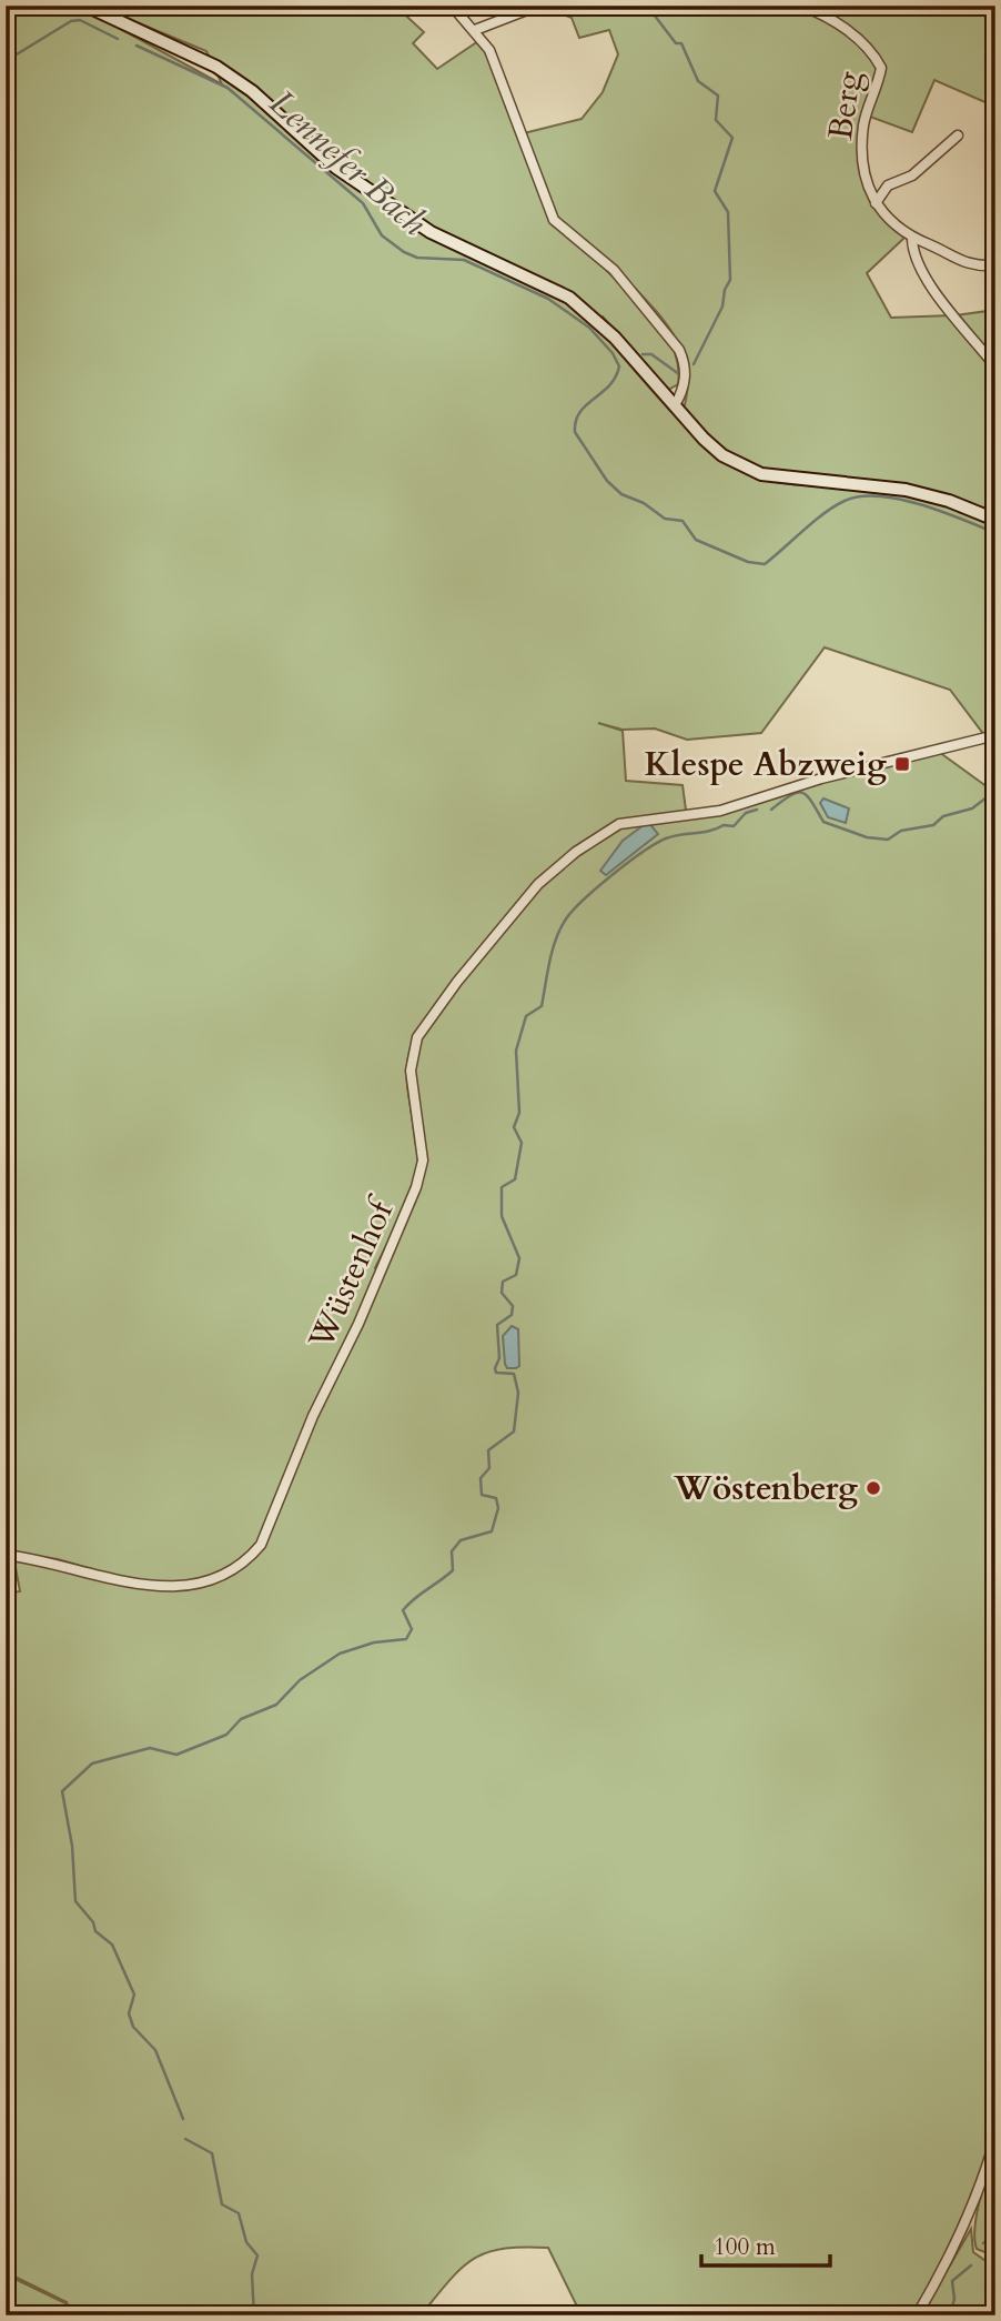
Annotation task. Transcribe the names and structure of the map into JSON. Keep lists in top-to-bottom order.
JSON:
{
  "streets": {
    "street": ["Berg", "Wüstenhof"]
  },
  "water": ["Lennefer Bach"],
  "places": {
    "transit": ["Klespe Abzweig"],
    "other": ["Wöstenberg"]
  },
  "scale_bar": "100 m"
}
